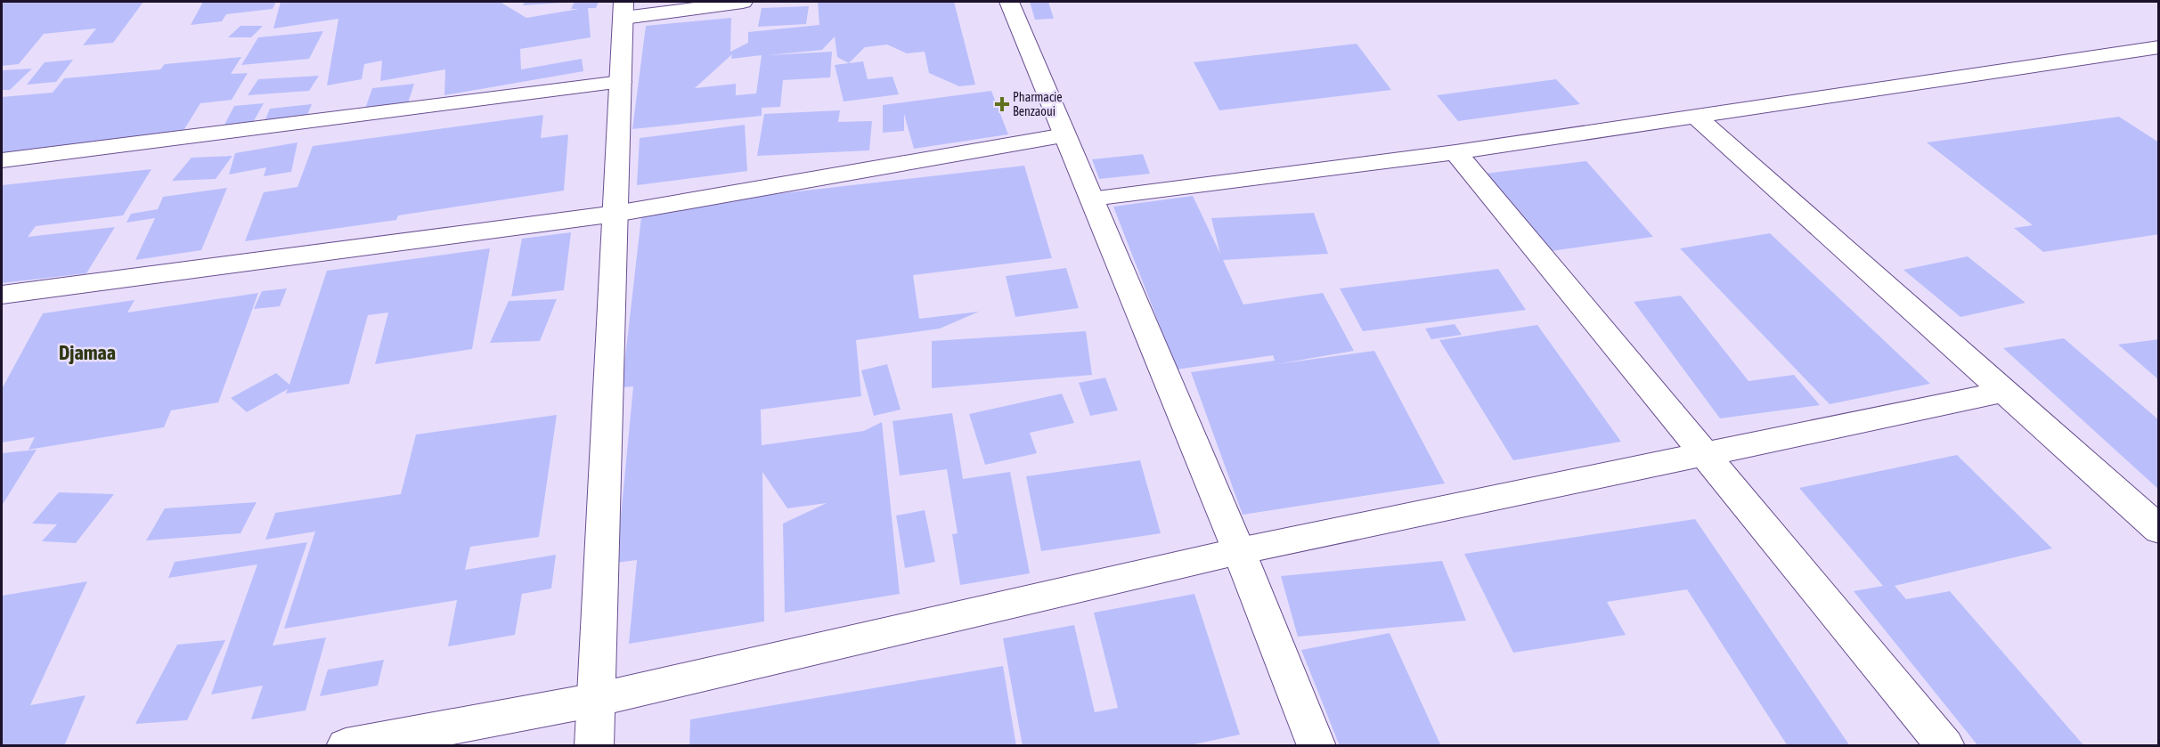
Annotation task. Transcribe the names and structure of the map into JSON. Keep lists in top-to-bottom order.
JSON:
{
  "districts": ["Djamaa"],
  "places": {
    "health": ["Pharmacie Benzaoui"]
  }
}
